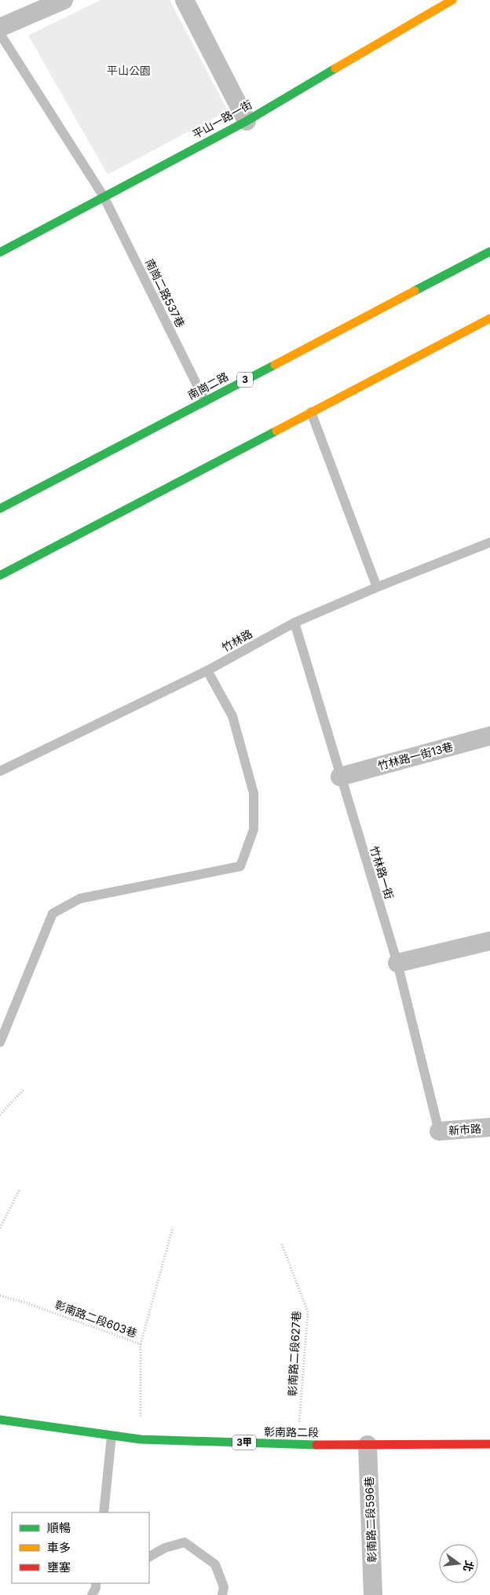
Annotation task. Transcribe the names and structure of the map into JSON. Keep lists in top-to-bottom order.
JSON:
{
  "streets": {
    "main road": [
      "平山一路一街",
      "3",
      "南崗二路",
      "彰南路二段",
      "3甲"
    ],
    "street": ["竹林路一街13巷", "新市路", "彰南路二段596巷"],
    "lane": ["南崗二路537巷", "竹林路", "竹林路一街"],
    "path": ["彰南路二段603巷", "彰南路二段627巷"]
  },
  "crossings": [
    ["平山一路一街", "南崗二路537巷"],
    ["南崗二路537巷", "南崗二路"],
    ["竹林路", "竹林路一街"],
    ["竹林路一街13巷", "竹林路一街"],
    ["竹林路一街", "新市路"],
    ["彰南路二段603巷", "彰南路二段"],
    ["彰南路二段627巷", "彰南路二段"],
    ["彰南路二段", "彰南路二段596巷"]
  ],
  "parks": ["平山公園"],
  "legend": ["順暢", "車多", "壅塞"],
  "north": "right"
}
